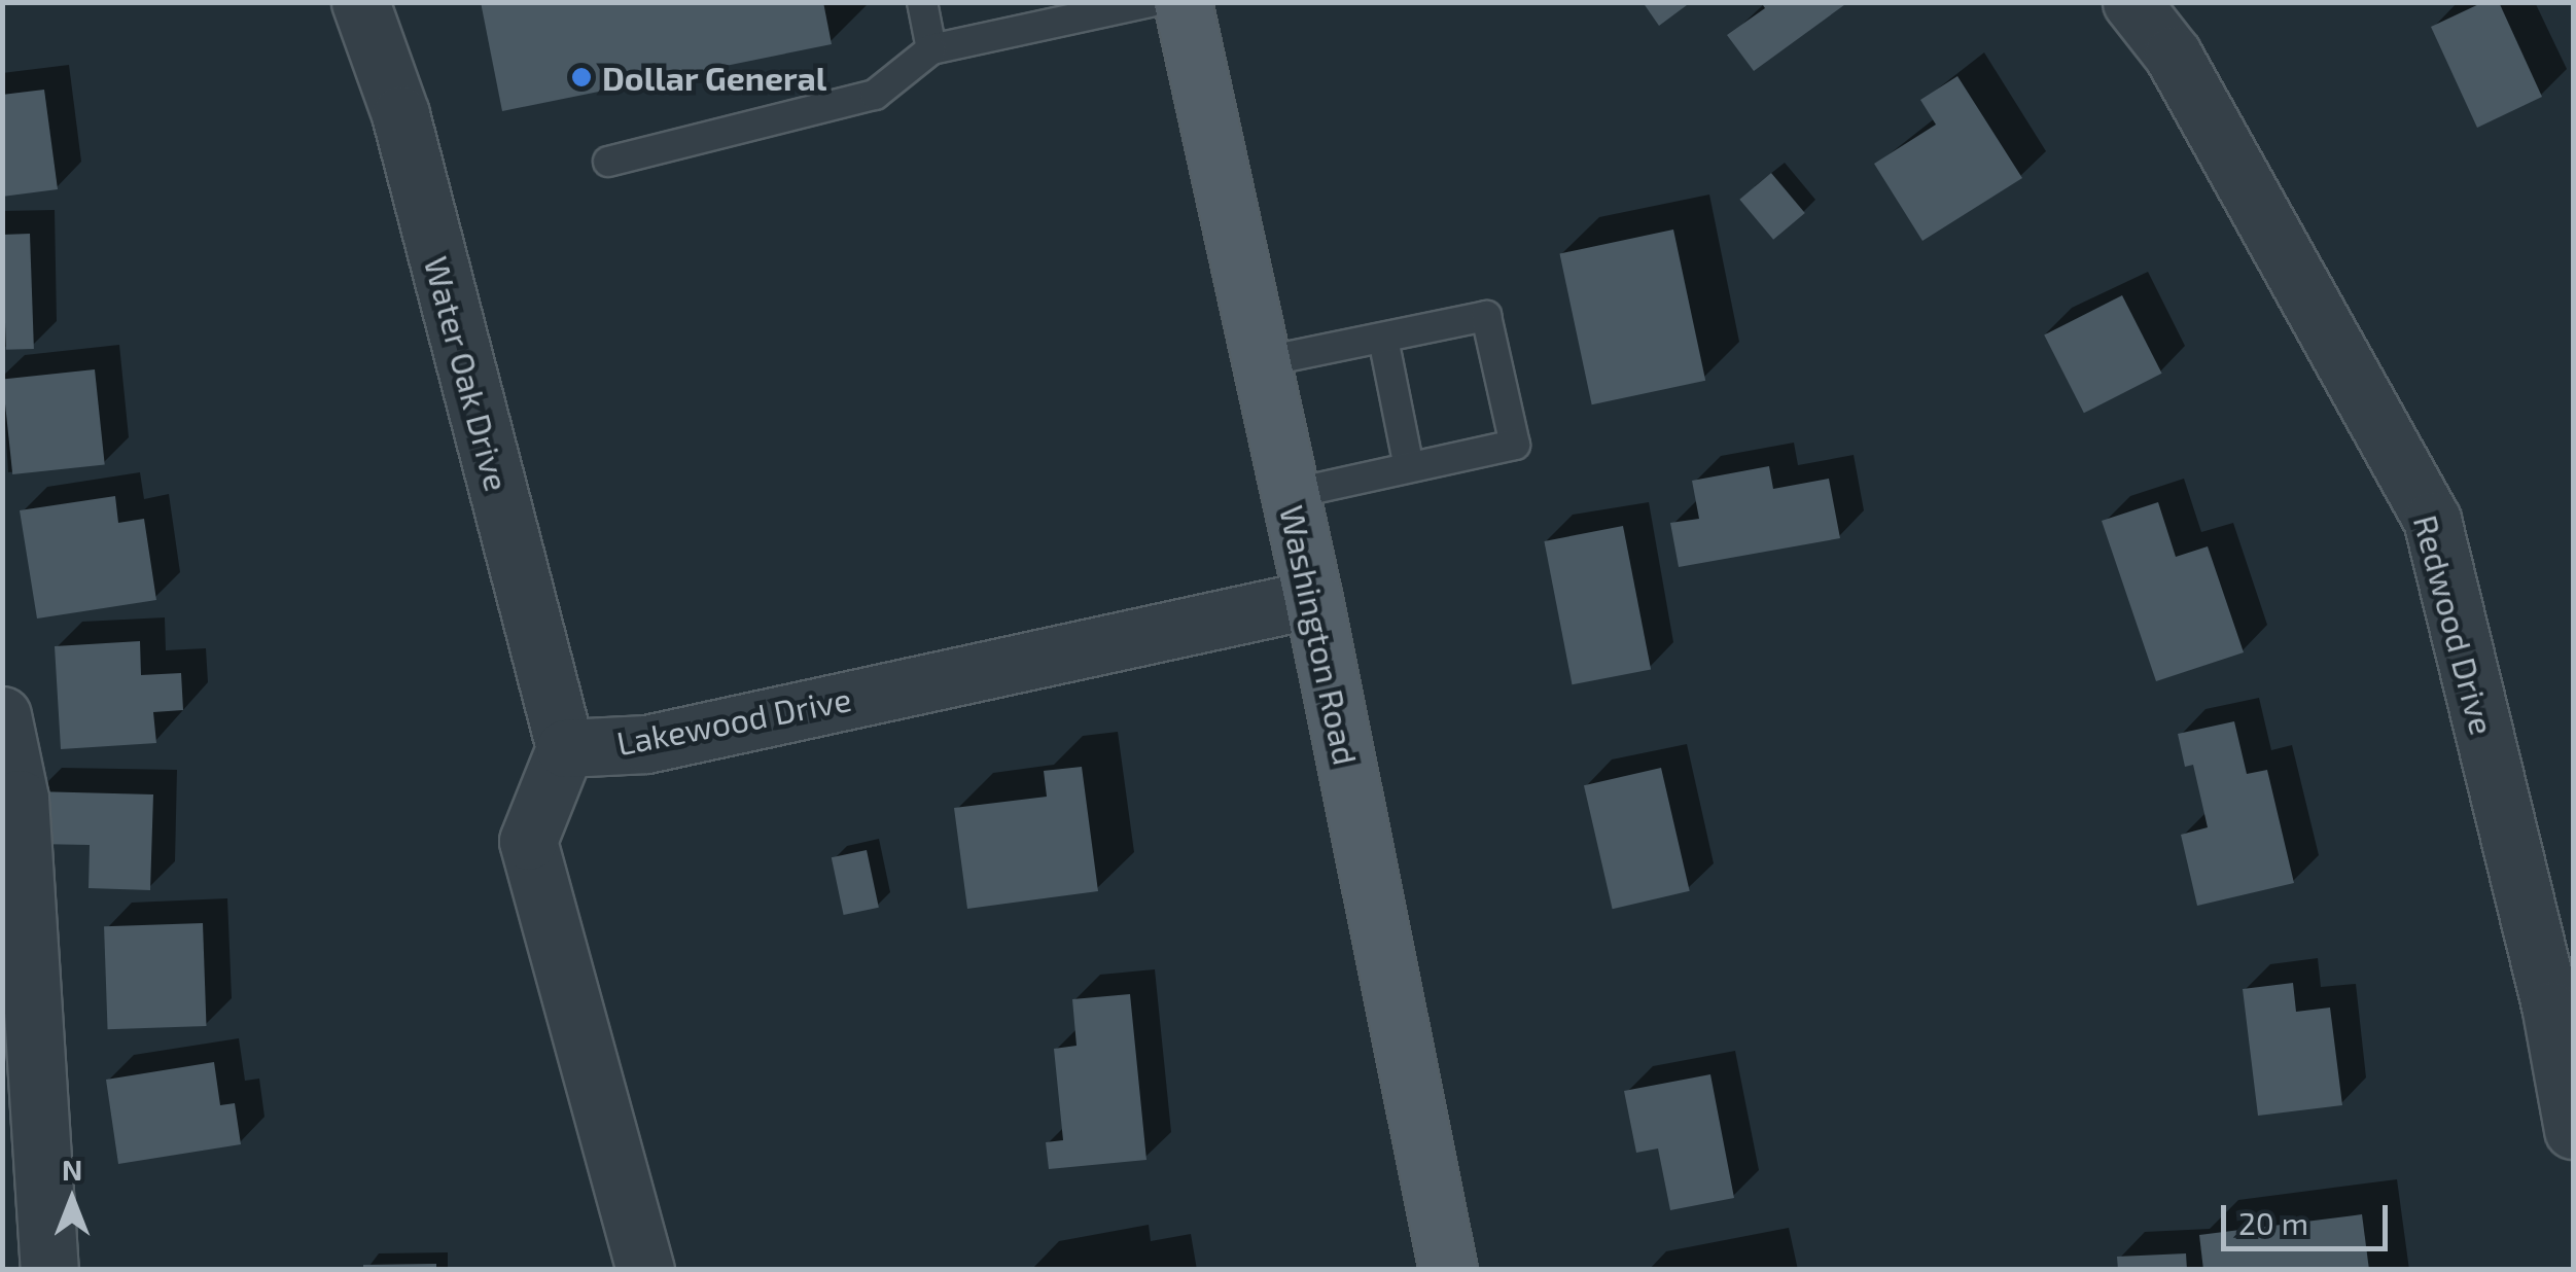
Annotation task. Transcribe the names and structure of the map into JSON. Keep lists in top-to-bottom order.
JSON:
{
  "streets": {
    "main road": ["Washington Road"],
    "street": ["Water Oak Drive", "Redwood Drive", "Lakewood Drive"]
  },
  "crossings": [
    ["Water Oak Drive", "Lakewood Drive"],
    ["Washington Road", "Lakewood Drive"]
  ],
  "places": ["Dollar General"],
  "scale_bar": "20 m",
  "north": "top"
}
